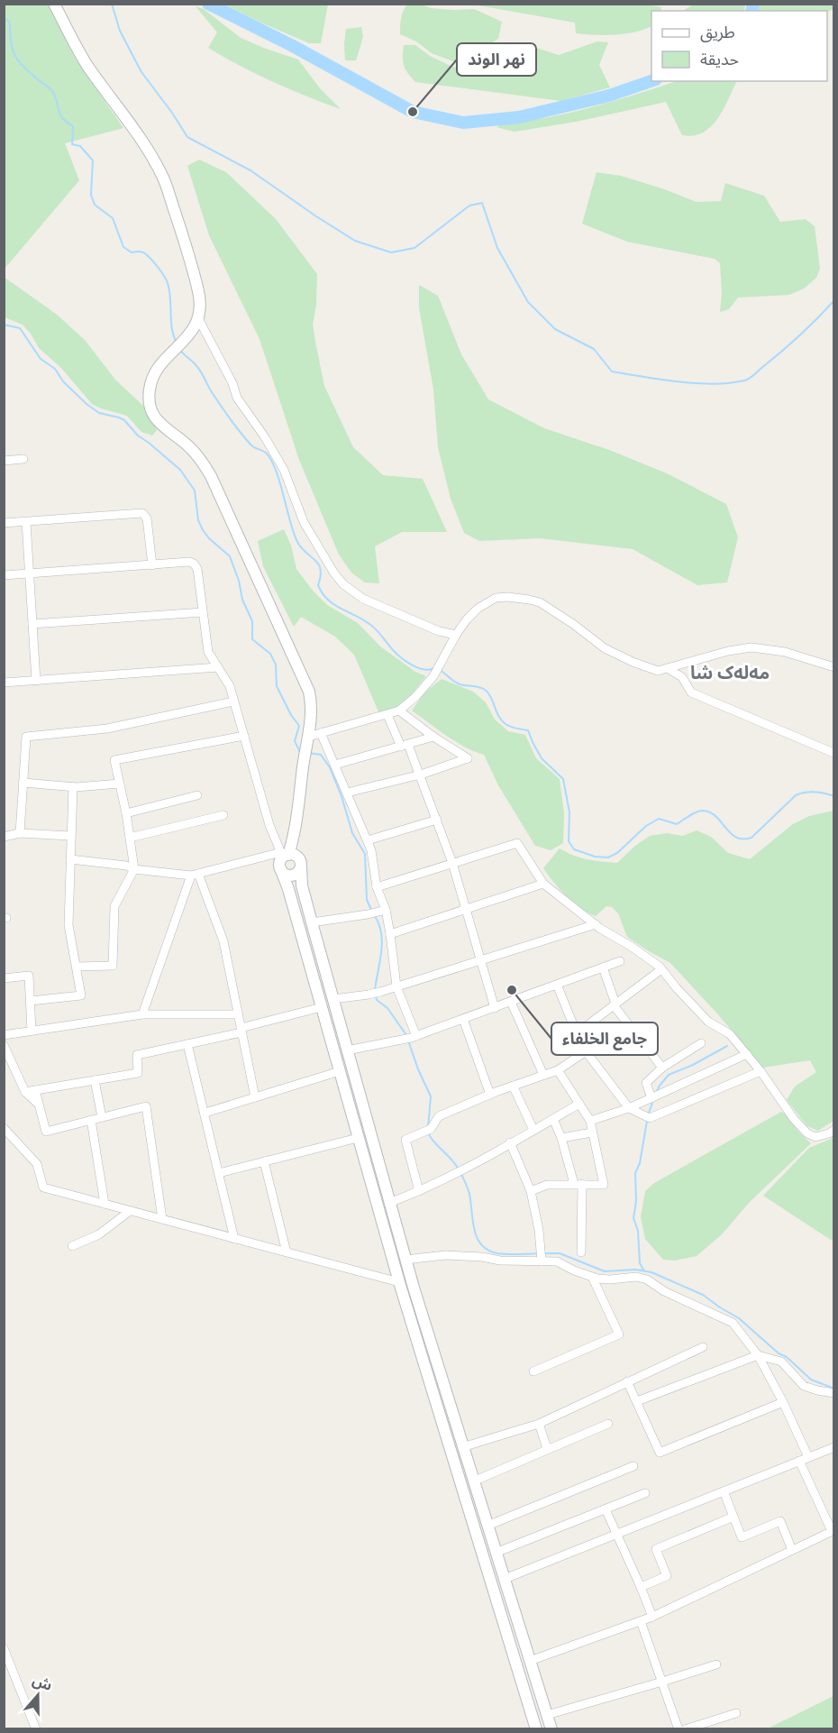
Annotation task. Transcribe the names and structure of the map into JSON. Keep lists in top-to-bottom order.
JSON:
{
  "districts": ["مەلەک شا"],
  "places": ["نهر الوند", "جامع الخلفاء"],
  "legend": ["طريق", "حديقة"],
  "north": "top"
}
